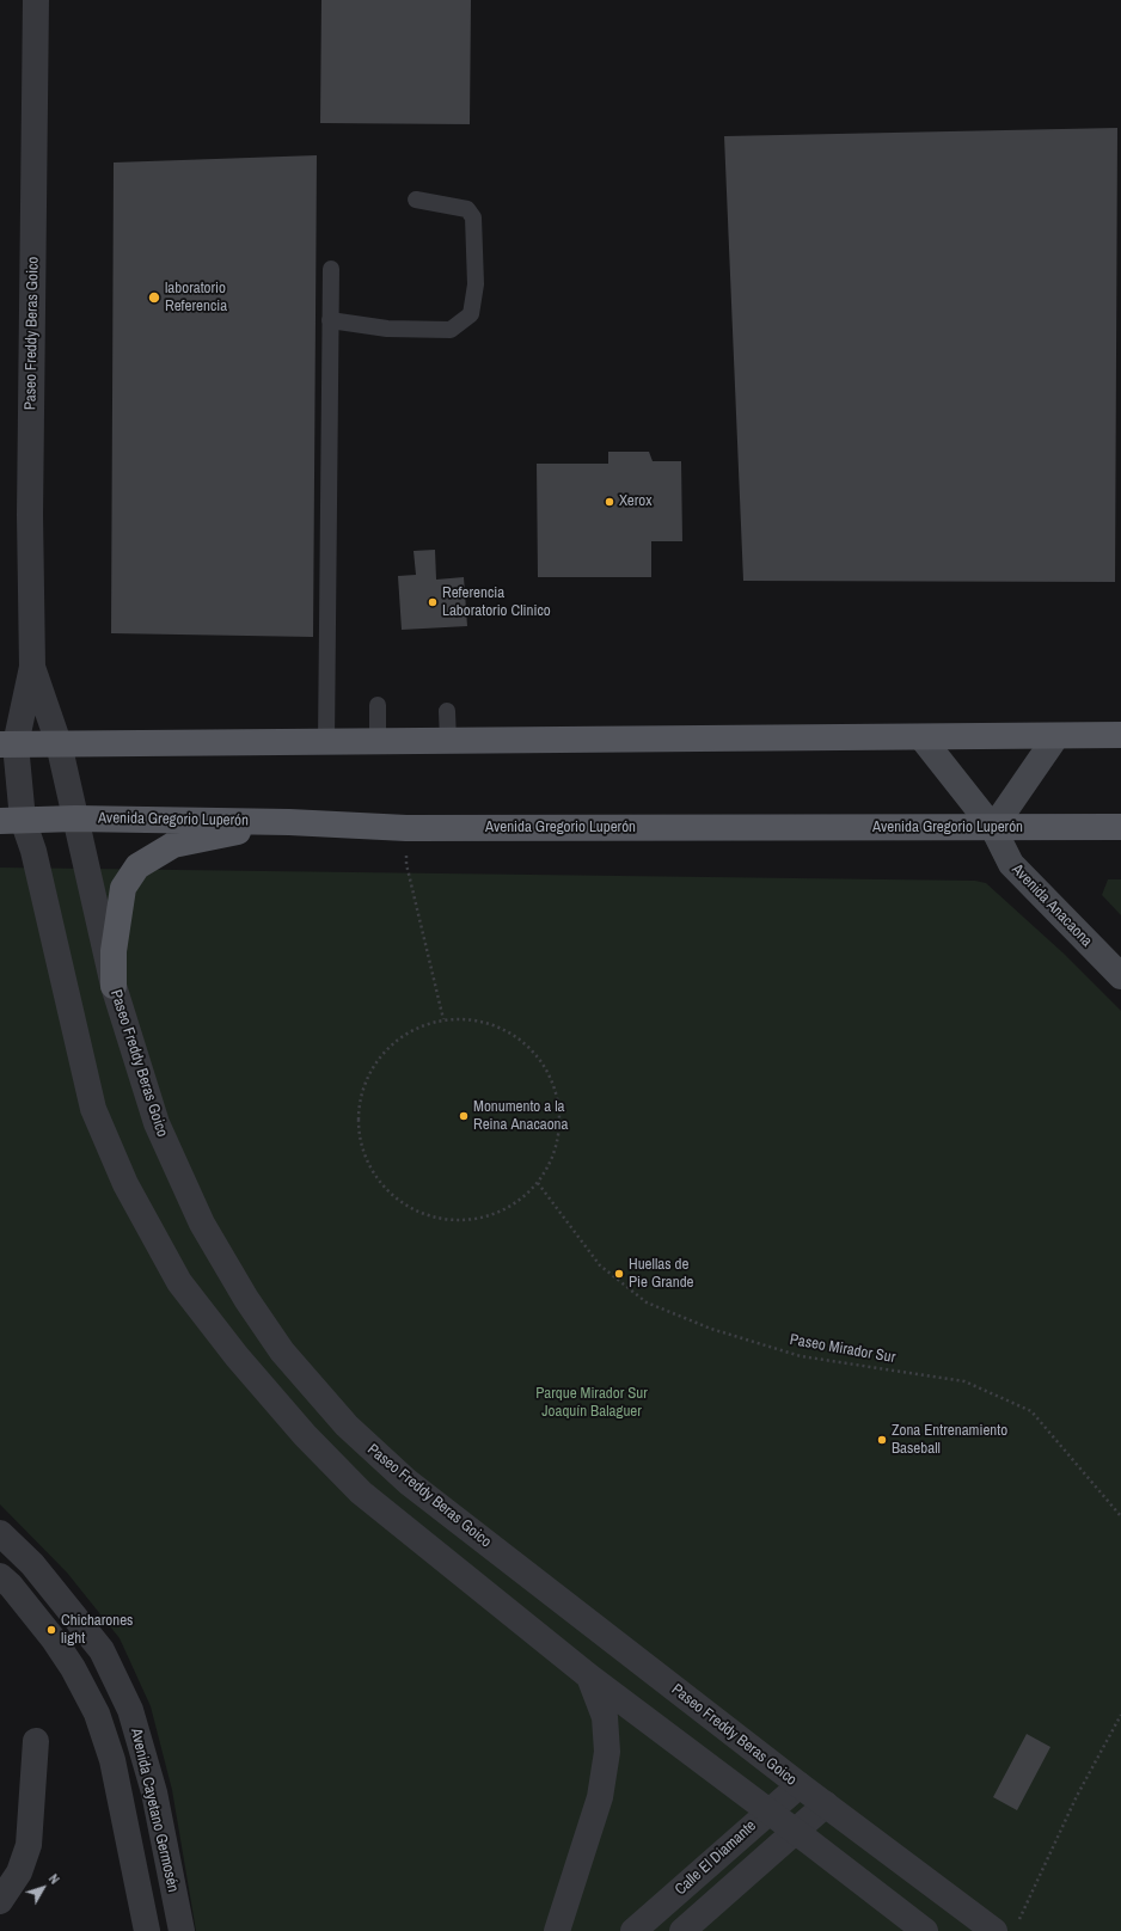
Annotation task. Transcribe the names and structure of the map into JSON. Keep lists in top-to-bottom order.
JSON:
{
  "streets": {
    "main road": ["Avenida Gregorio Luperón", "Avenida Anacaona"],
    "street": ["Paseo Freddy Beras Goico", "Avenida Cayetano Germosén", "Calle El Diamante"],
    "path": ["Paseo Mirador Sur"]
  },
  "crossings": [
    ["Paseo Freddy Beras Goico", "Avenida Gregorio Luperón"],
    ["Paseo Freddy Beras Goico", "Calle El Diamante"],
    ["Avenida Gregorio Luperón", "Avenida Anacaona"]
  ],
  "parks": ["Parque Mirador Sur Joaquín Balaguer"],
  "places": [
    "laboratorio Referencia",
    "Xerox",
    "Referencia Laboratorio Clinico",
    "Monumento a la Reina Anacaona",
    "Huellas de Pie Grande",
    "Zona Entrenamiento Baseball",
    "Chicharones light"
  ],
  "north": "top right"
}
